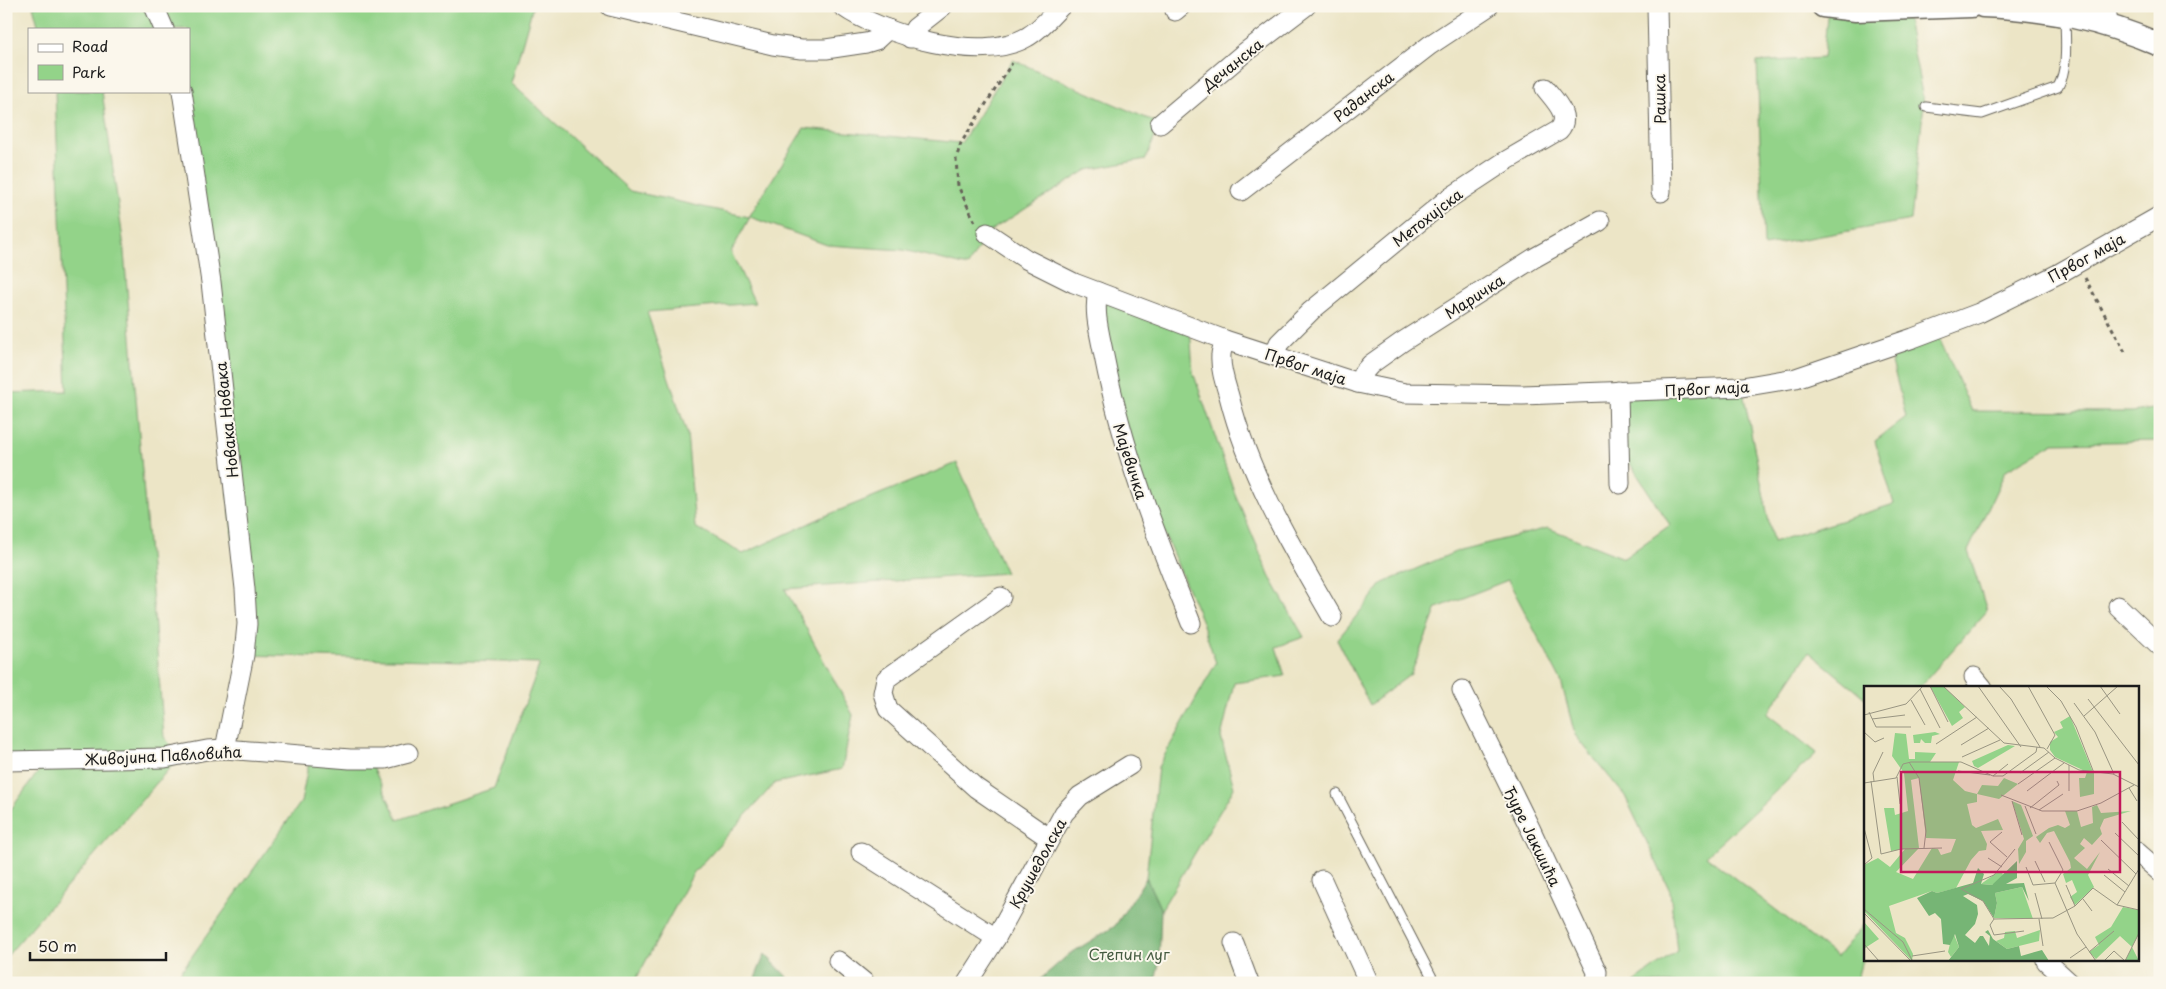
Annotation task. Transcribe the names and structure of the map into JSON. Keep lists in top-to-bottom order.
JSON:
{
  "streets": {
    "street": [
      "Дечанска",
      "Раданска",
      "Рашка",
      "Метохијска",
      "Првог маја",
      "Маричка",
      "Новака Новака",
      "Мајевичка",
      "Живојина Павловића",
      "Ђуре Јакшића",
      "Крушедолска"
    ]
  },
  "crossings": [
    ["Метохијска", "Првог маја"],
    ["Првог маја", "Маричка"],
    ["Првог маја", "Мајевичка"],
    ["Новака Новака", "Живојина Павловића"]
  ],
  "parks": ["Степин луг"],
  "legend": ["Road", "Park"],
  "scale_bar": "50 m"
}
